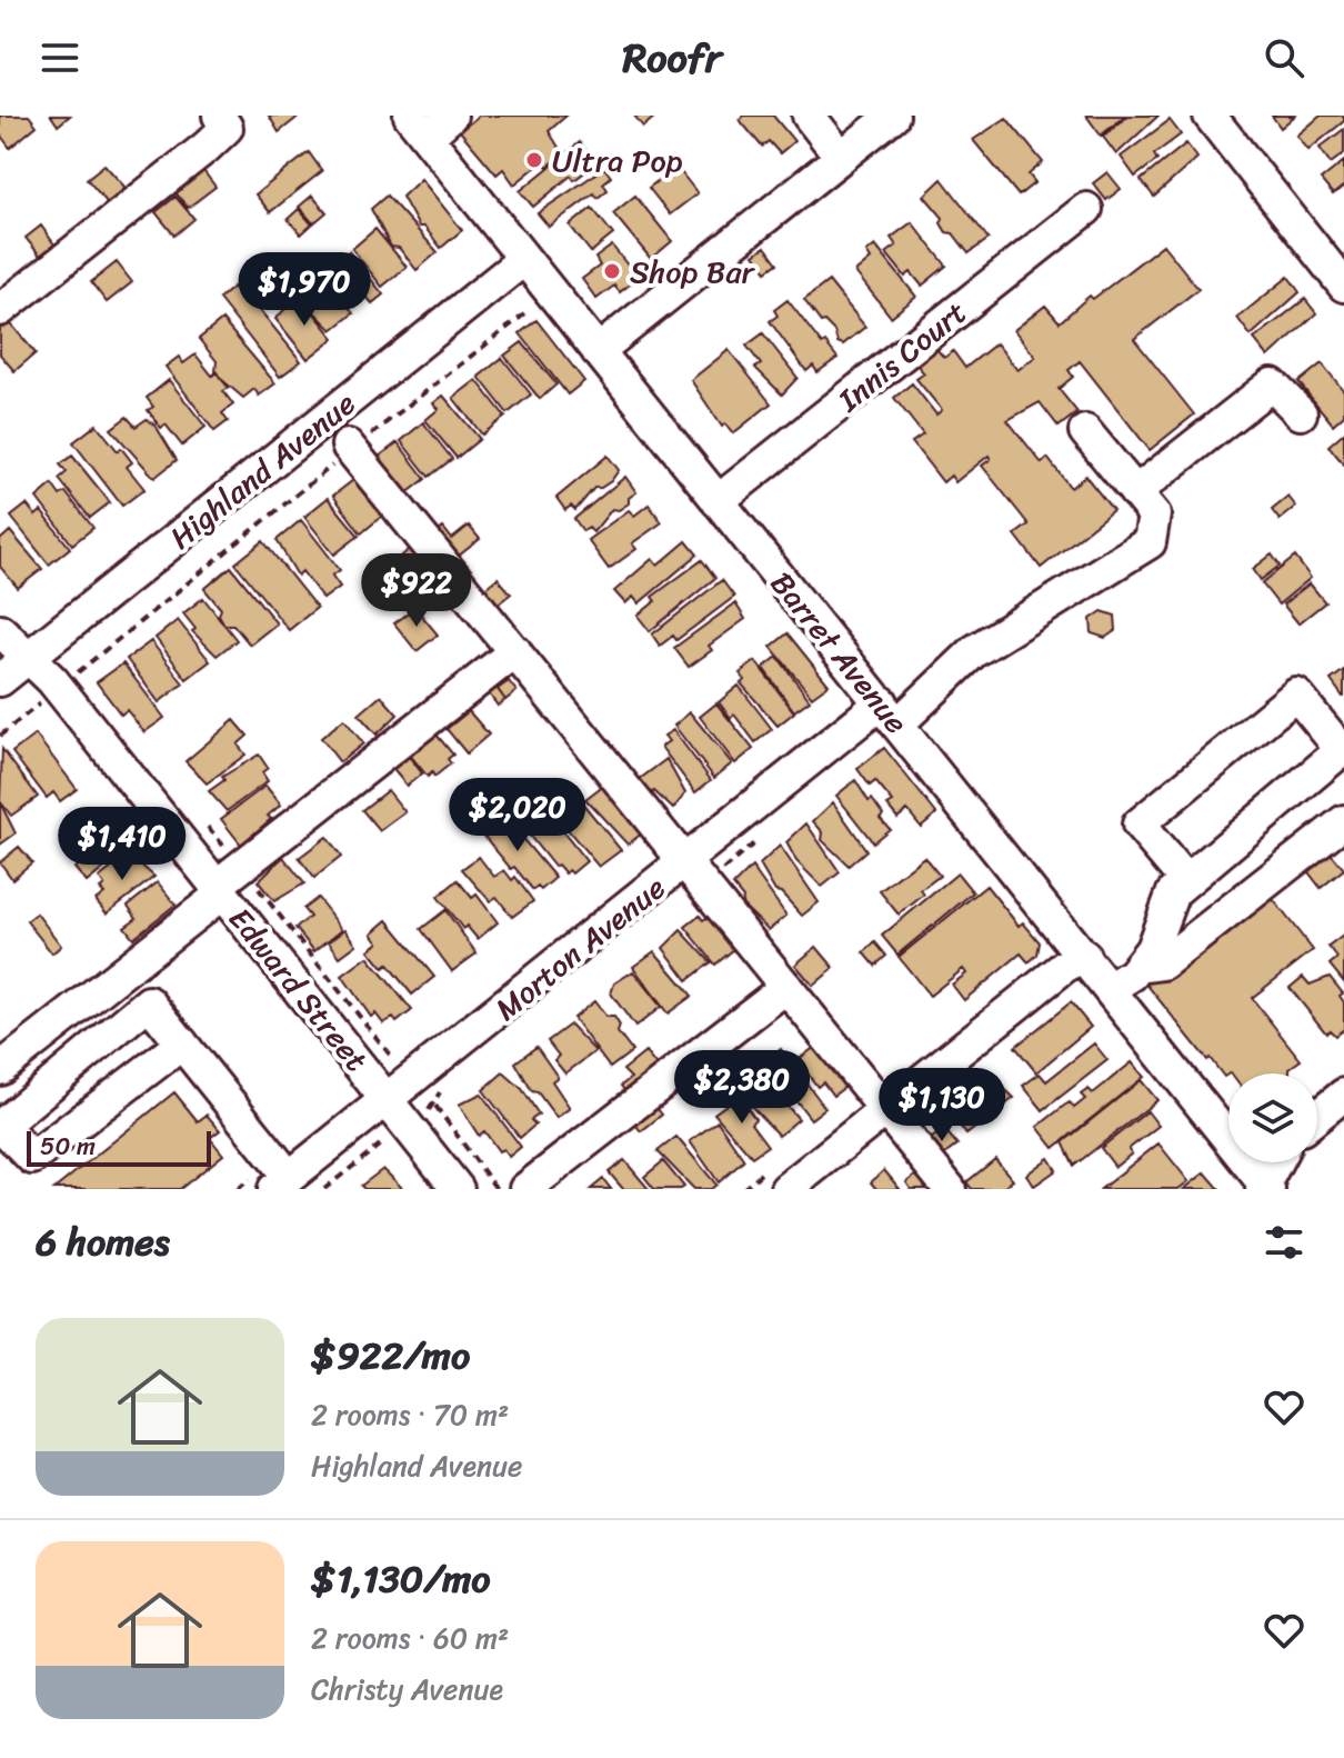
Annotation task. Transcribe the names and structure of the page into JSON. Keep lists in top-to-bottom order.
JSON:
{
  "streets": {
    "street": [
      "Innis Court",
      "Highland Avenue",
      "Barret Avenue",
      "Morton Avenue",
      "Edward Street"
    ]
  },
  "crossings": [
    ["Innis Court", "Barret Avenue"],
    ["Highland Avenue", "Barret Avenue"],
    ["Highland Avenue", "Edward Street"],
    ["Barret Avenue", "Morton Avenue"],
    ["Morton Avenue", "Edward Street"]
  ],
  "places": ["Ultra Pop", "Shop Bar"],
  "scale_bar": "50 m",
  "page": {
    "header": "Roofr",
    "price": [
      "$1,970",
      "$922",
      "$2,020",
      "$1,410",
      "$2,380",
      "$1,130"
    ],
    "scale": "50 m",
    "heading": "6 homes",
    "list": [
      {
        "name": "$922/mo",
        "note": "2 rooms · 70 m² · Highland Avenue"
      },
      {
        "name": "$1,130/mo",
        "note": "2 rooms · 60 m² · Christy Avenue"
      }
    ]
  }
}
